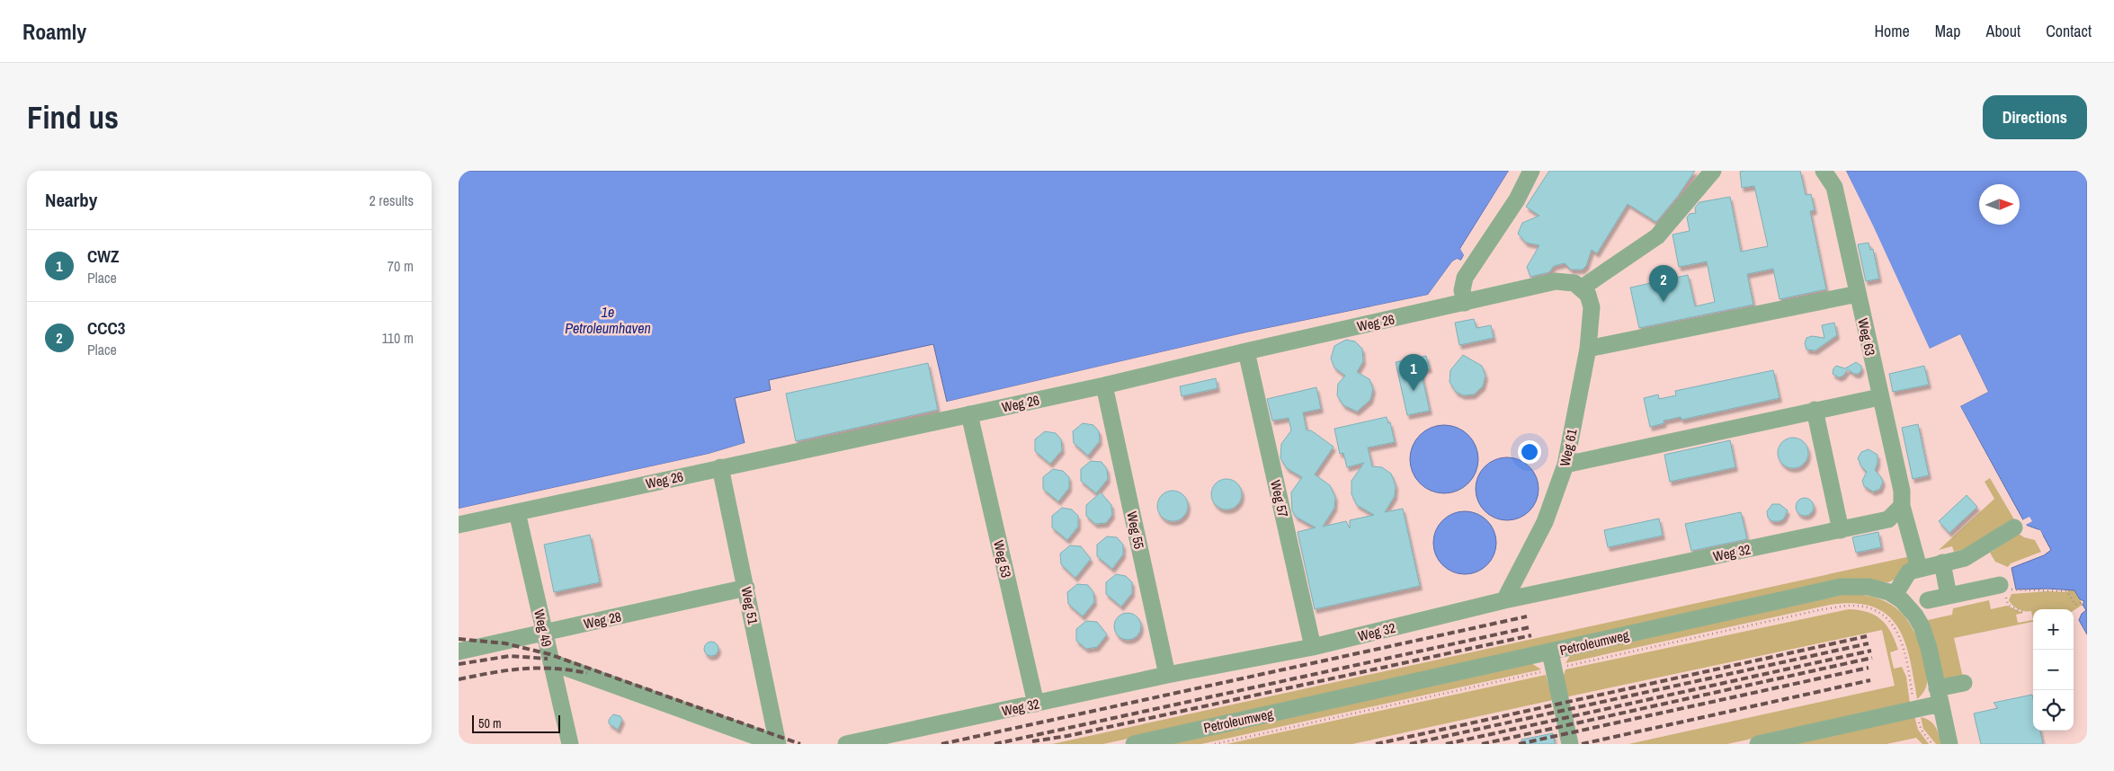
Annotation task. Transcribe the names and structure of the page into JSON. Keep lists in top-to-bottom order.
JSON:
{
  "streets": {
    "street": [
      "Weg 26",
      "Weg 63",
      "Weg 61",
      "Weg 57",
      "Weg 55",
      "Weg 32",
      "Weg 53",
      "Weg 51",
      "Weg 28",
      "Weg 49",
      "Petroleumweg"
    ]
  },
  "crossings": [
    ["Weg 26", "Weg 61"],
    ["Weg 26", "Weg 57"],
    ["Weg 26", "Weg 55"],
    ["Weg 26", "Weg 53"],
    ["Weg 26", "Weg 51"],
    ["Weg 26", "Weg 49"],
    ["Weg 63", "Weg 32"],
    ["Weg 61", "Weg 32"],
    ["Weg 57", "Weg 32"],
    ["Weg 55", "Weg 32"],
    ["Weg 32", "Weg 53"],
    ["Weg 51", "Weg 28"],
    ["Weg 28", "Weg 49"]
  ],
  "water": ["1e Petroleumhaven"],
  "scale_bar": "50 m",
  "north": "right",
  "page": {
    "header": "Roamly",
    "nav": [
      "Home",
      "Map",
      "About",
      "Contact"
    ],
    "buttons": "Directions",
    "title": "Find us",
    "heading": ["Nearby", "2 results"],
    "list": [
      {
        "mark": "1",
        "name": "CWZ",
        "note": "Place",
        "value": "70 m"
      },
      {
        "mark": "2",
        "name": "CCC3",
        "note": "Place",
        "value": "110 m"
      }
    ],
    "pins": ["2", "1"],
    "map_buttons": ["+", "−"],
    "scale": "50 m"
  }
}
